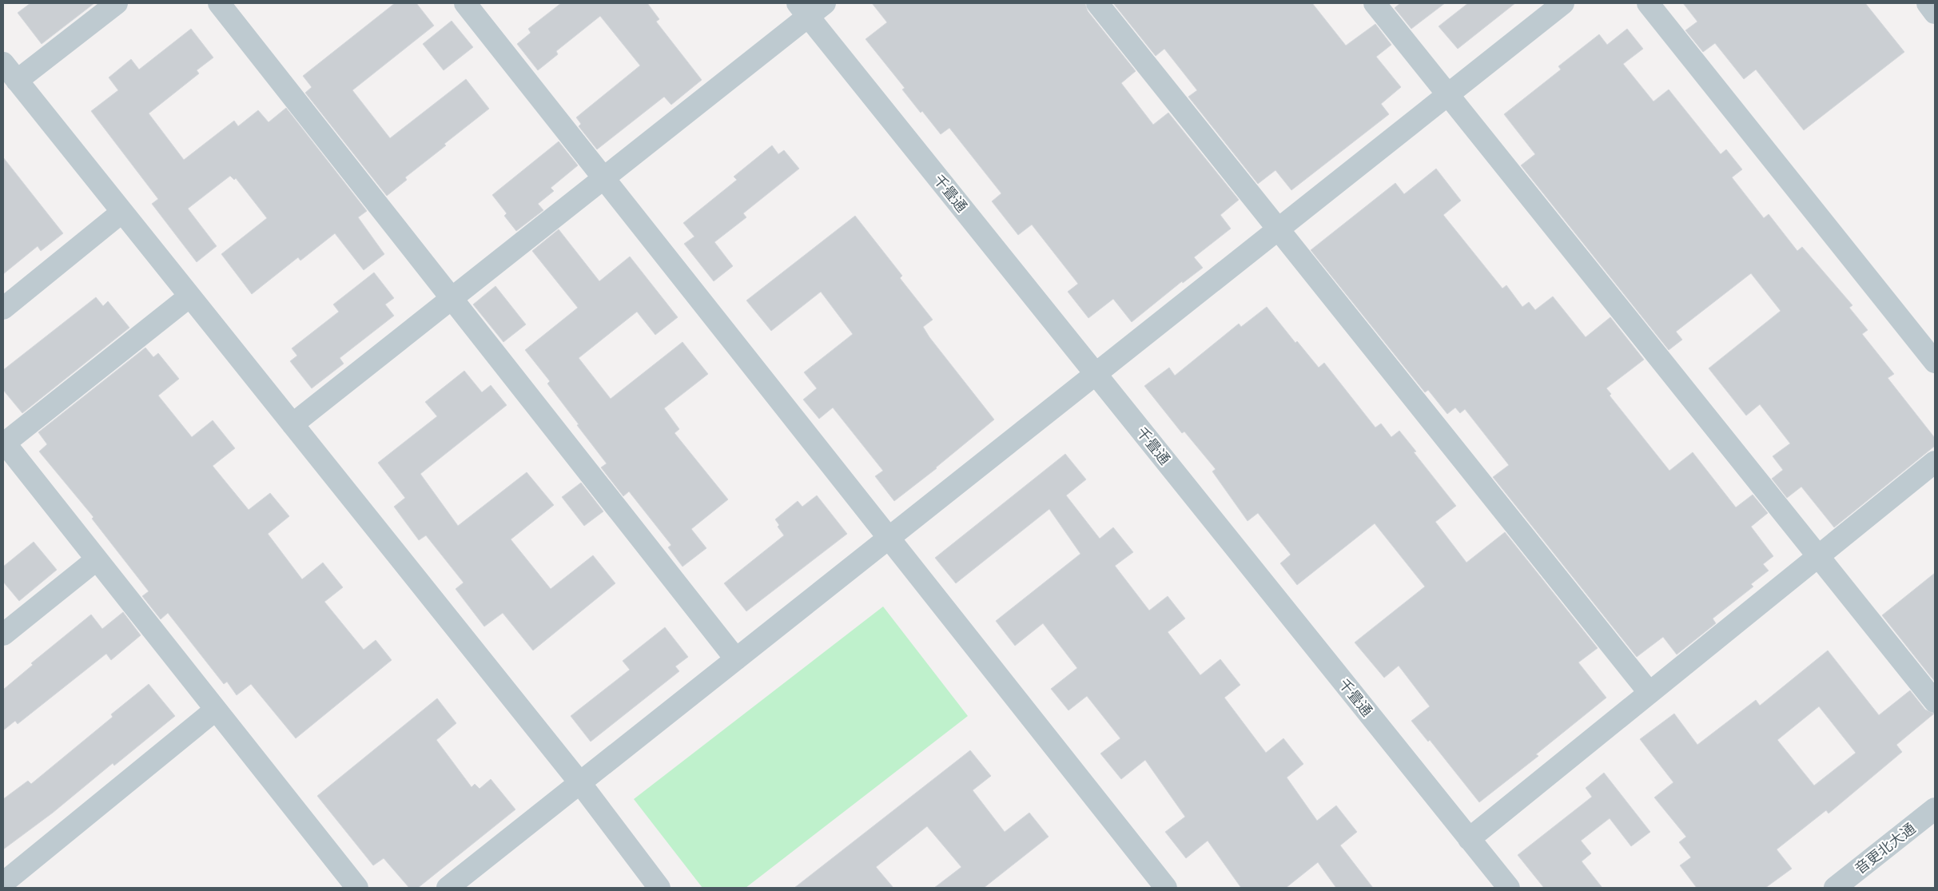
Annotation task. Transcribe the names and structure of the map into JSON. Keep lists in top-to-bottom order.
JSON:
{
  "streets": {
    "street": ["千畳通", "音更北大通"]
  }
}
